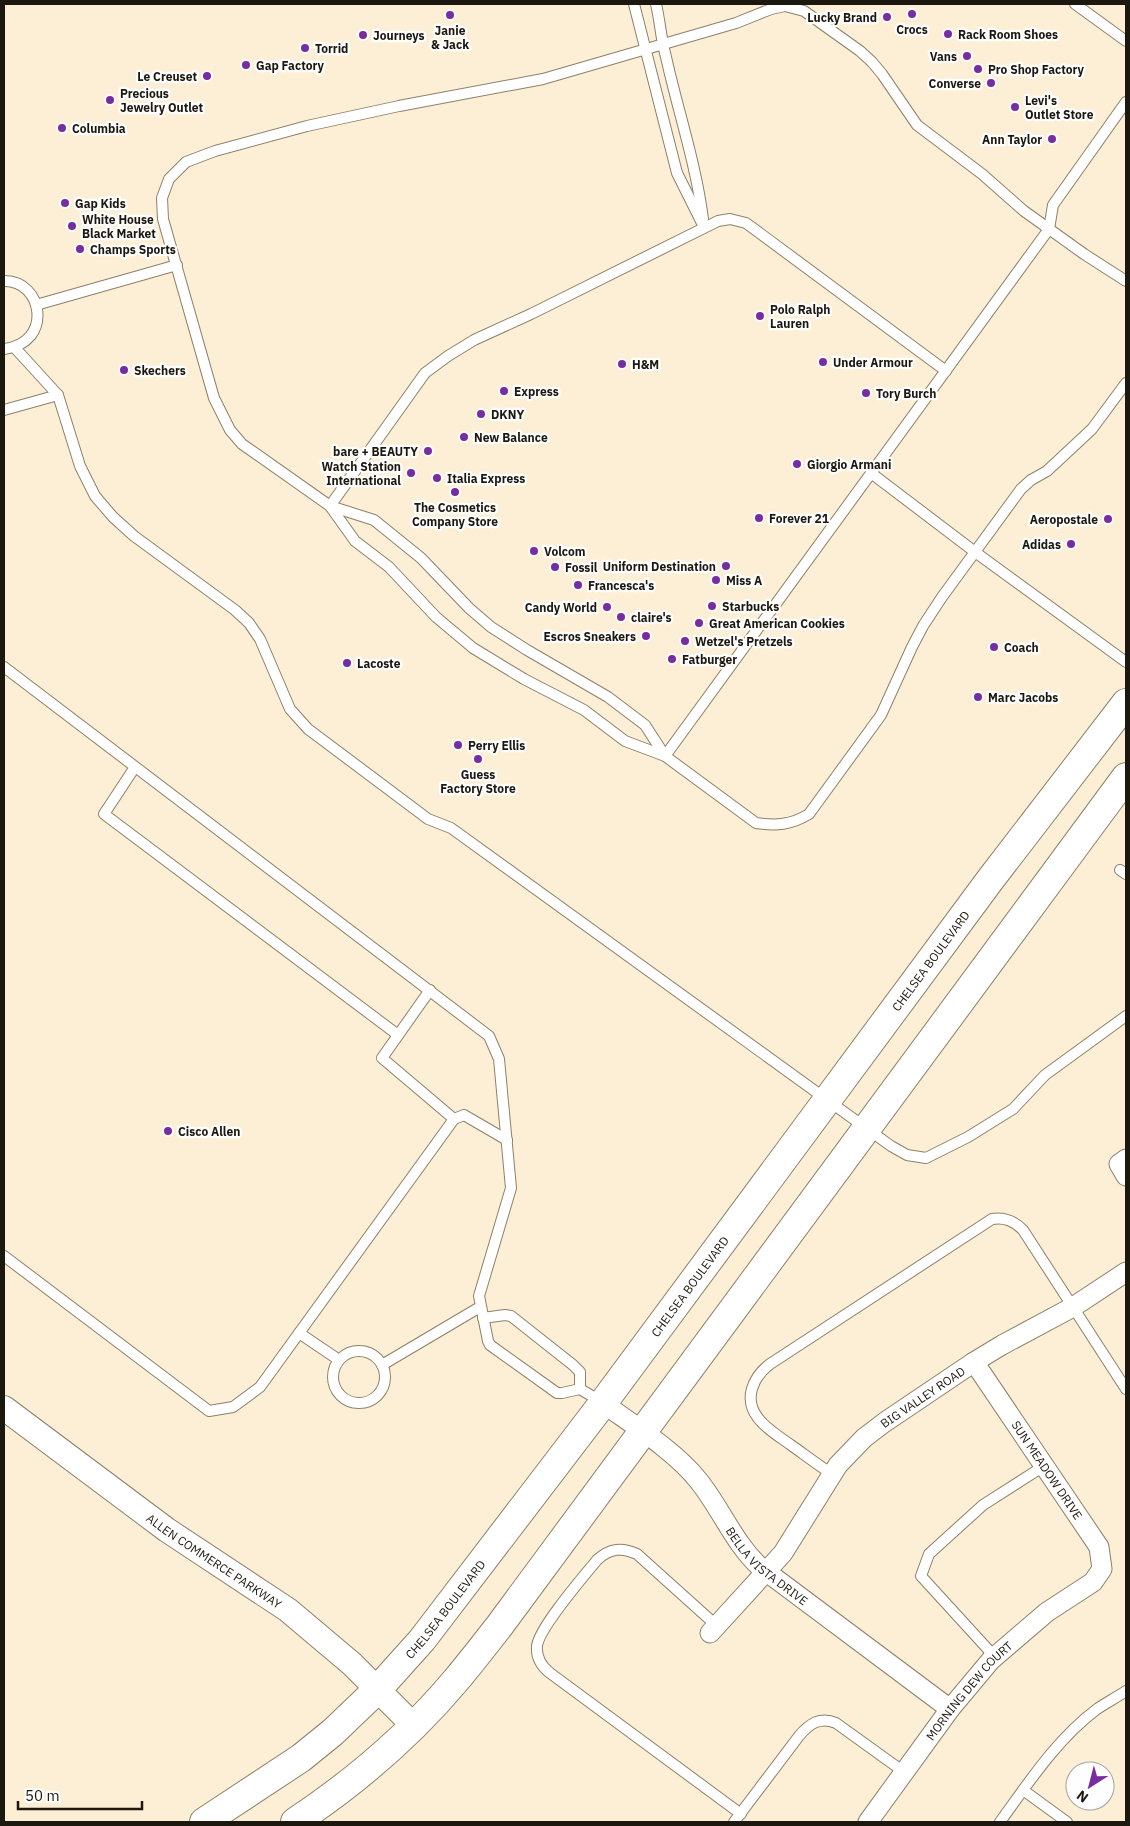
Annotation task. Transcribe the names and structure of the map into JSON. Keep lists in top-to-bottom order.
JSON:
{
  "streets": {
    "main road": ["CHELSEA BOULEVARD"],
    "street": [
      "BIG VALLEY ROAD",
      "SUN MEADOW DRIVE",
      "ALLEN COMMERCE PARKWAY",
      "BELLA VISTA DRIVE",
      "MORNING DEW COURT"
    ]
  },
  "crossings": [
    ["CHELSEA BOULEVARD", "ALLEN COMMERCE PARKWAY"],
    ["CHELSEA BOULEVARD", "BELLA VISTA DRIVE"],
    ["BIG VALLEY ROAD", "SUN MEADOW DRIVE"],
    ["BIG VALLEY ROAD", "BELLA VISTA DRIVE"],
    ["SUN MEADOW DRIVE", "MORNING DEW COURT"],
    ["BELLA VISTA DRIVE", "MORNING DEW COURT"]
  ],
  "places": [
    "Crocs",
    "Janie & Jack",
    "Lucky Brand",
    "Rack Room Shoes",
    "Journeys",
    "Torrid",
    "Vans",
    "Gap Factory",
    "Pro Shop Factory",
    "Le Creuset",
    "Converse",
    "Precious Jewelry Outlet",
    "Levi's Outlet Store",
    "Columbia",
    "Ann Taylor",
    "Gap Kids",
    "White House Black Market",
    "Champs Sports",
    "Polo Ralph Lauren",
    "Under Armour",
    "H&M",
    "Skechers",
    "Express",
    "Tory Burch",
    "DKNY",
    "New Balance",
    "bare + BEAUTY",
    "Giorgio Armani",
    "Watch Station International",
    "Italia Express",
    "The Cosmetics Company Store",
    "Forever 21",
    "Aeropostale",
    "Adidas",
    "Volcom",
    "Uniform Destination",
    "Fossil",
    "Miss A",
    "Francesca's",
    "Starbucks",
    "Candy World",
    "claire's",
    "Great American Cookies",
    "Escros Sneakers",
    "Wetzel's Pretzels",
    "Coach",
    "Fatburger",
    "Lacoste",
    "Marc Jacobs",
    "Perry Ellis",
    "Guess Factory Store",
    "Cisco Allen"
  ],
  "scale_bar": "50 m",
  "north": "bottom left"
}
